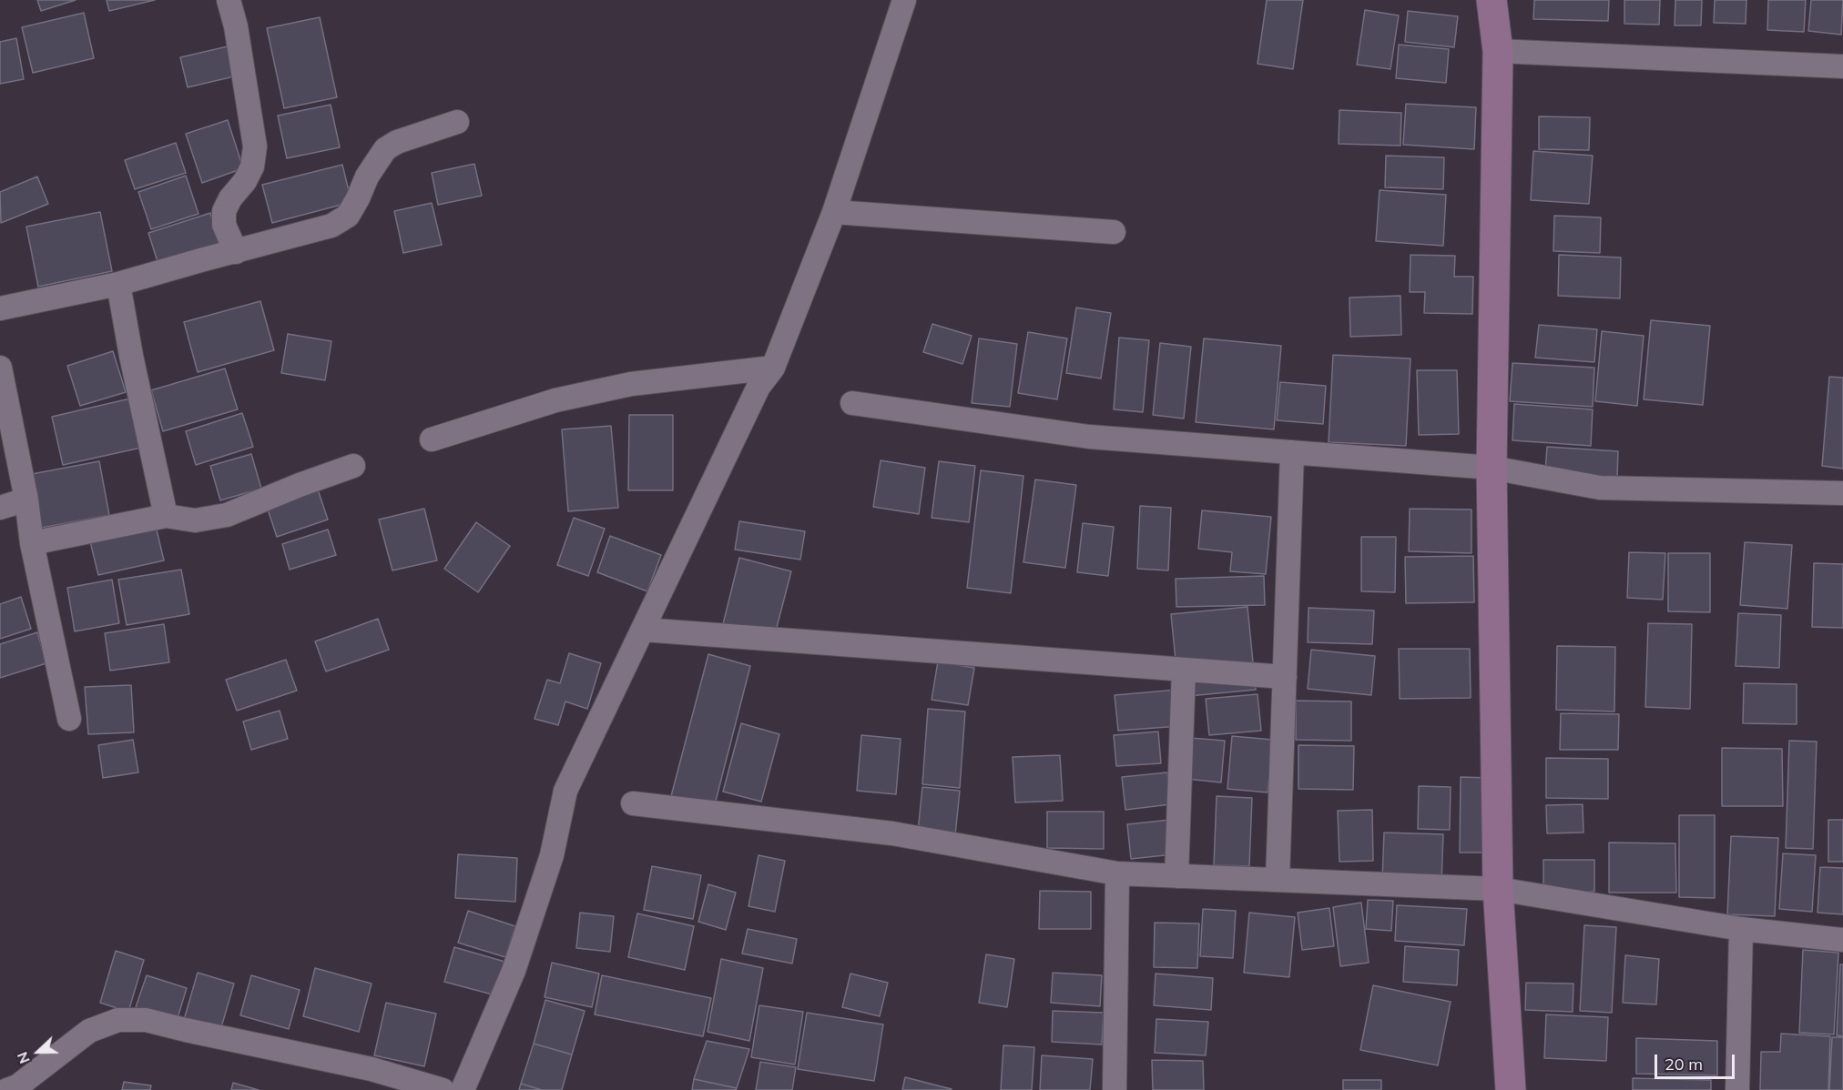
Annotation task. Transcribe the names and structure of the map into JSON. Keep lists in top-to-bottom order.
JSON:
{
  "scale_bar": "20 m",
  "north": "left"
}
